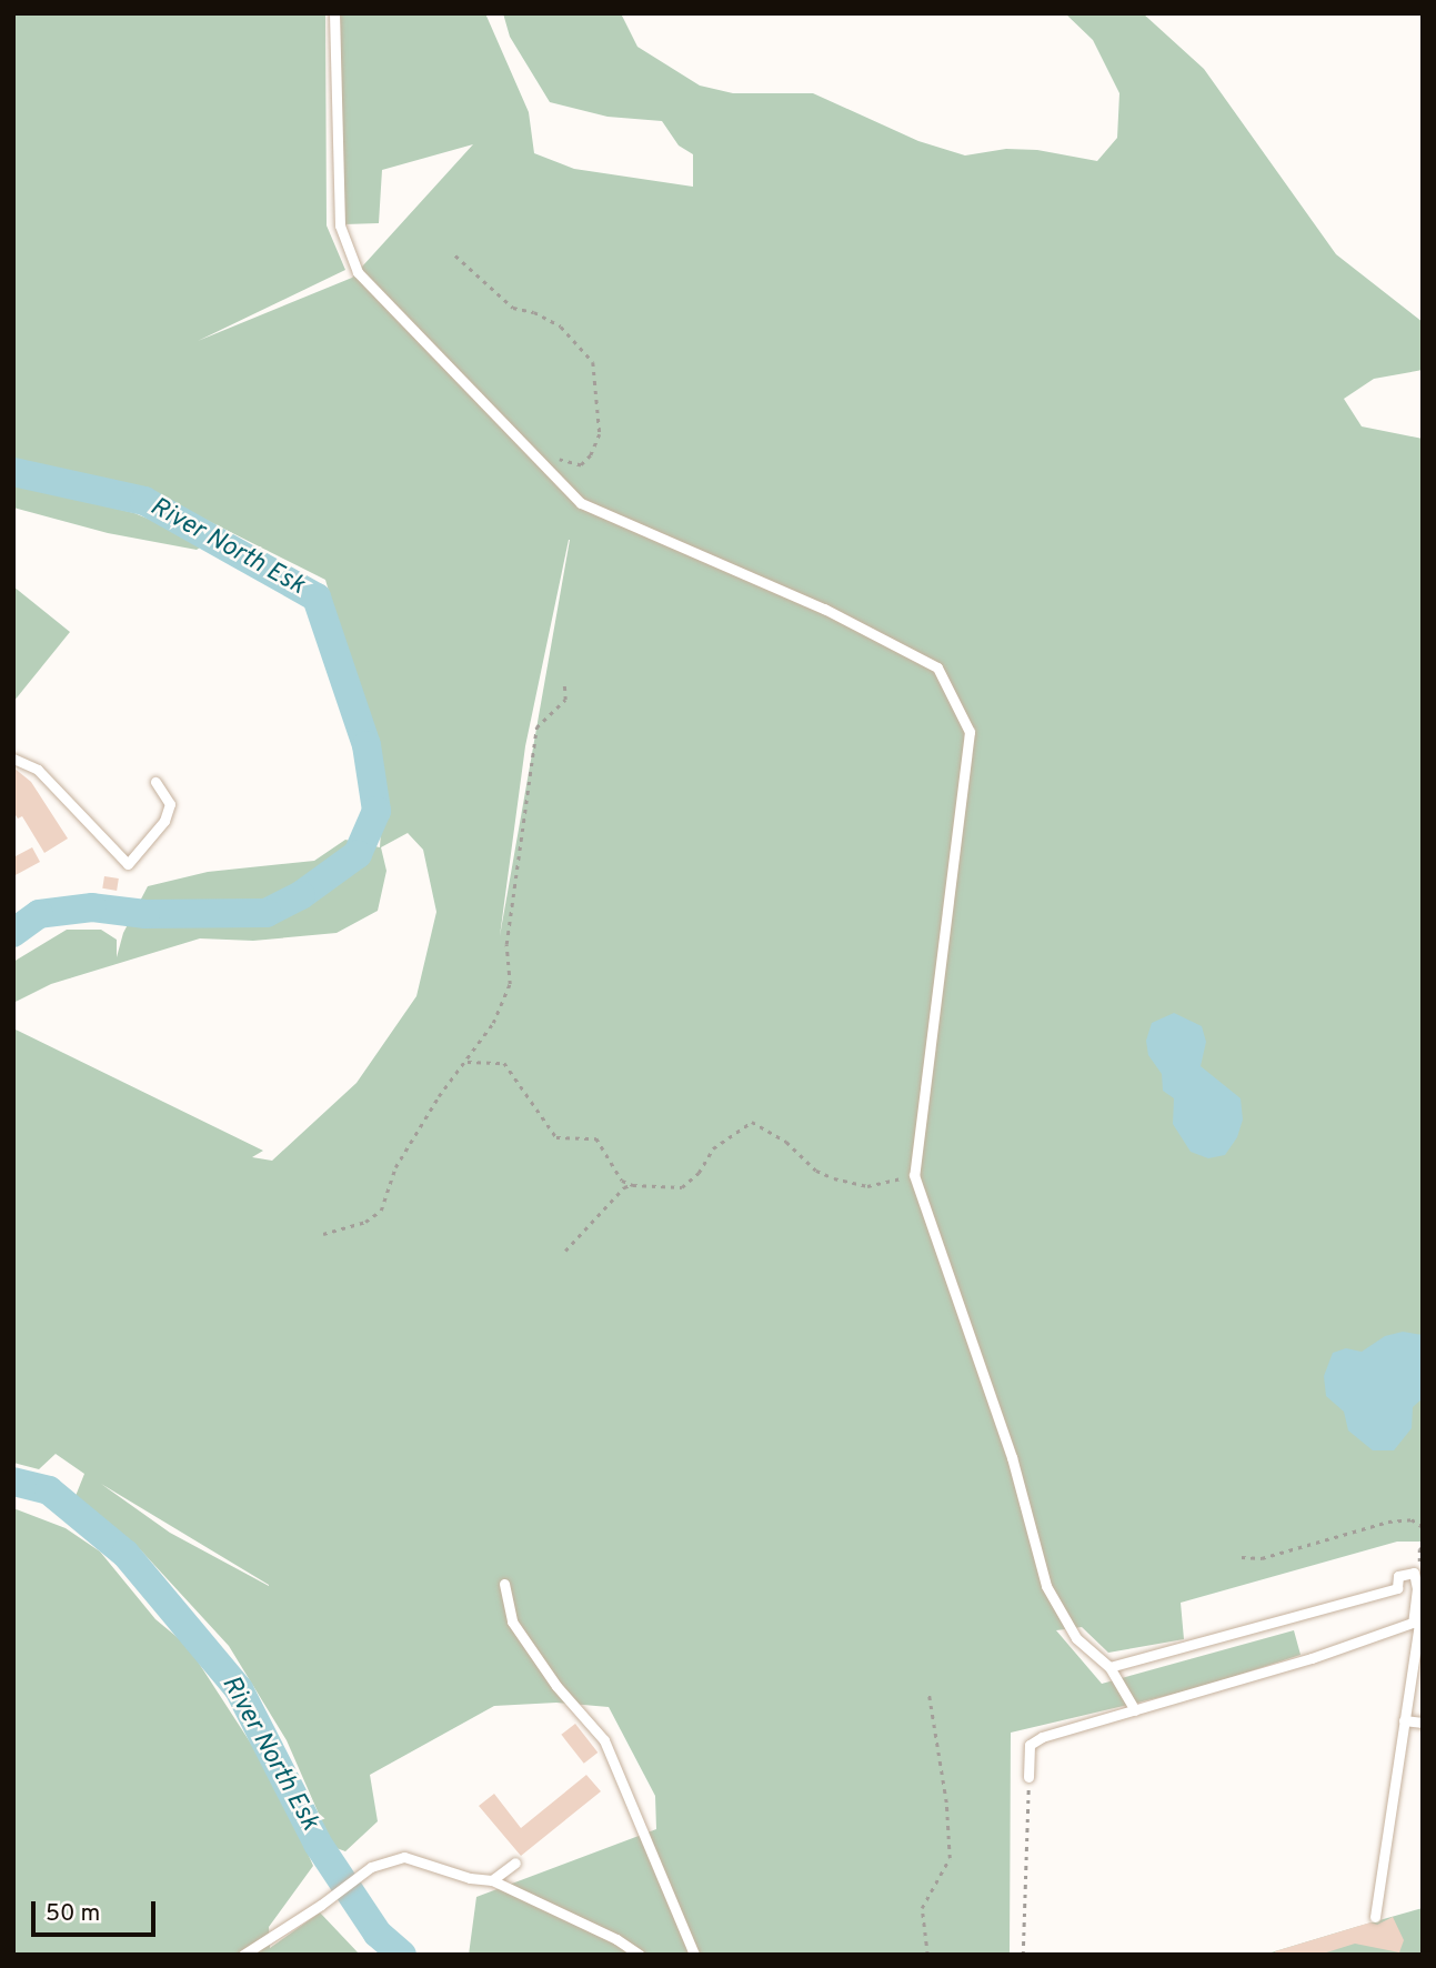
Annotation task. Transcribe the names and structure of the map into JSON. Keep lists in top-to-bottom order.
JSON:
{
  "water": ["River North Esk"],
  "scale_bar": "50 m"
}
